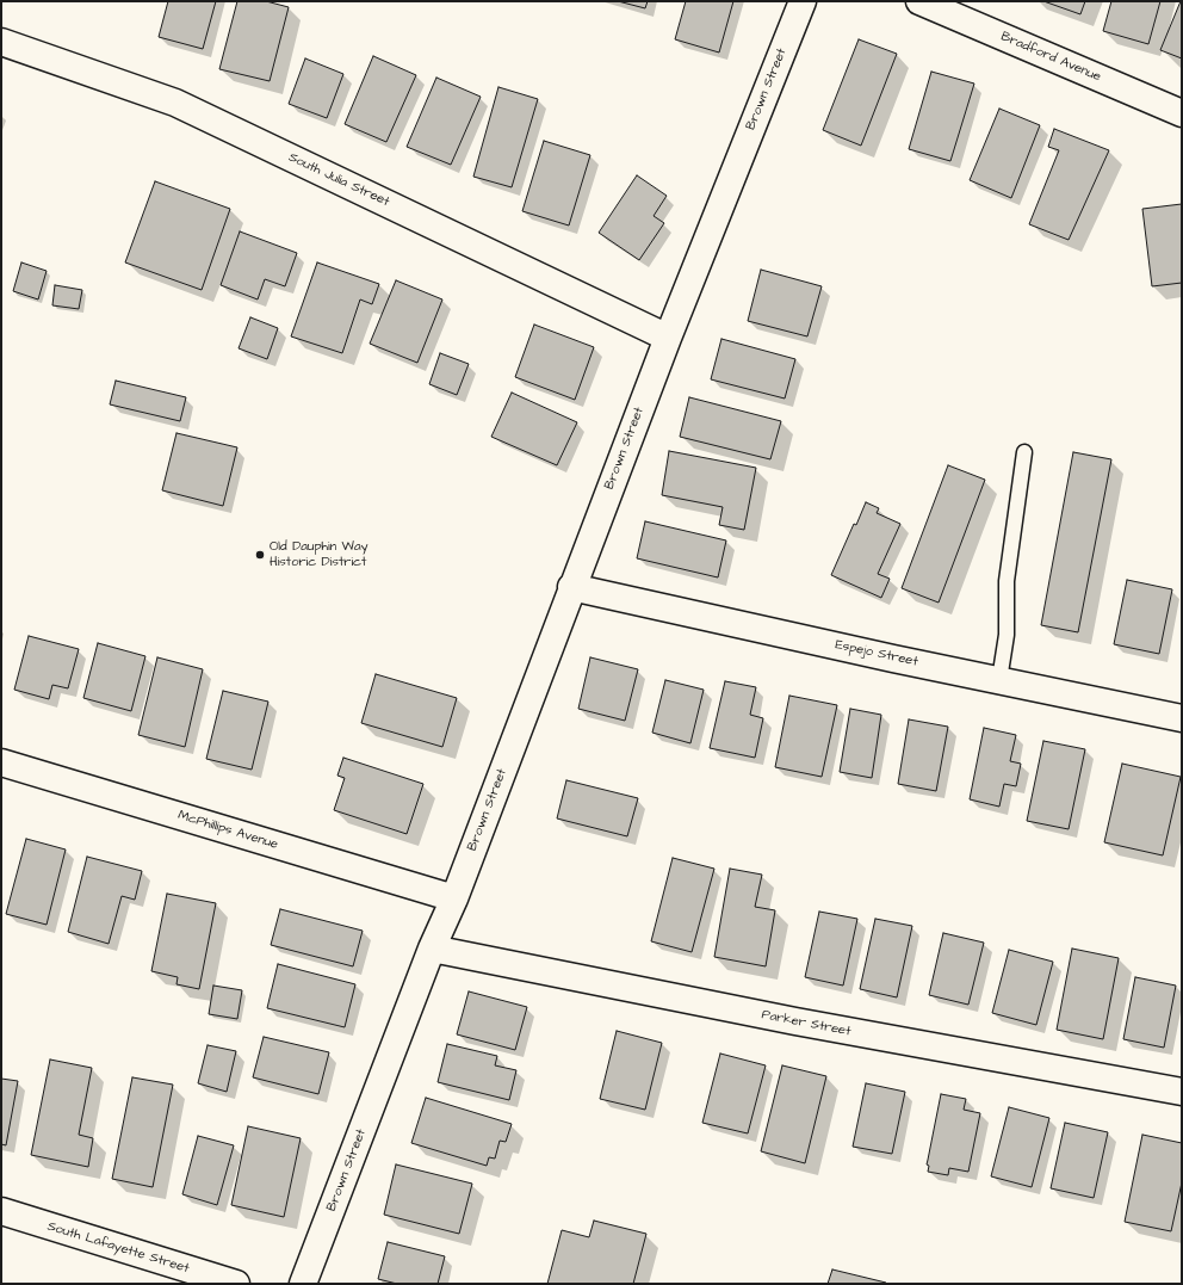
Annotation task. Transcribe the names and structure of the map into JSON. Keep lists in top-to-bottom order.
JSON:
{
  "streets": {
    "street": [
      "Bradford Avenue",
      "Brown Street",
      "South Julia Street",
      "Espejo Street",
      "McPhillips Avenue",
      "Parker Street",
      "South Lafayette Street"
    ]
  },
  "crossings": [
    ["Brown Street", "South Julia Street"],
    ["Brown Street", "Espejo Street"],
    ["Brown Street", "McPhillips Avenue"],
    ["Brown Street", "Parker Street"]
  ],
  "places": ["Old Dauphin Way Historic District"]
}
